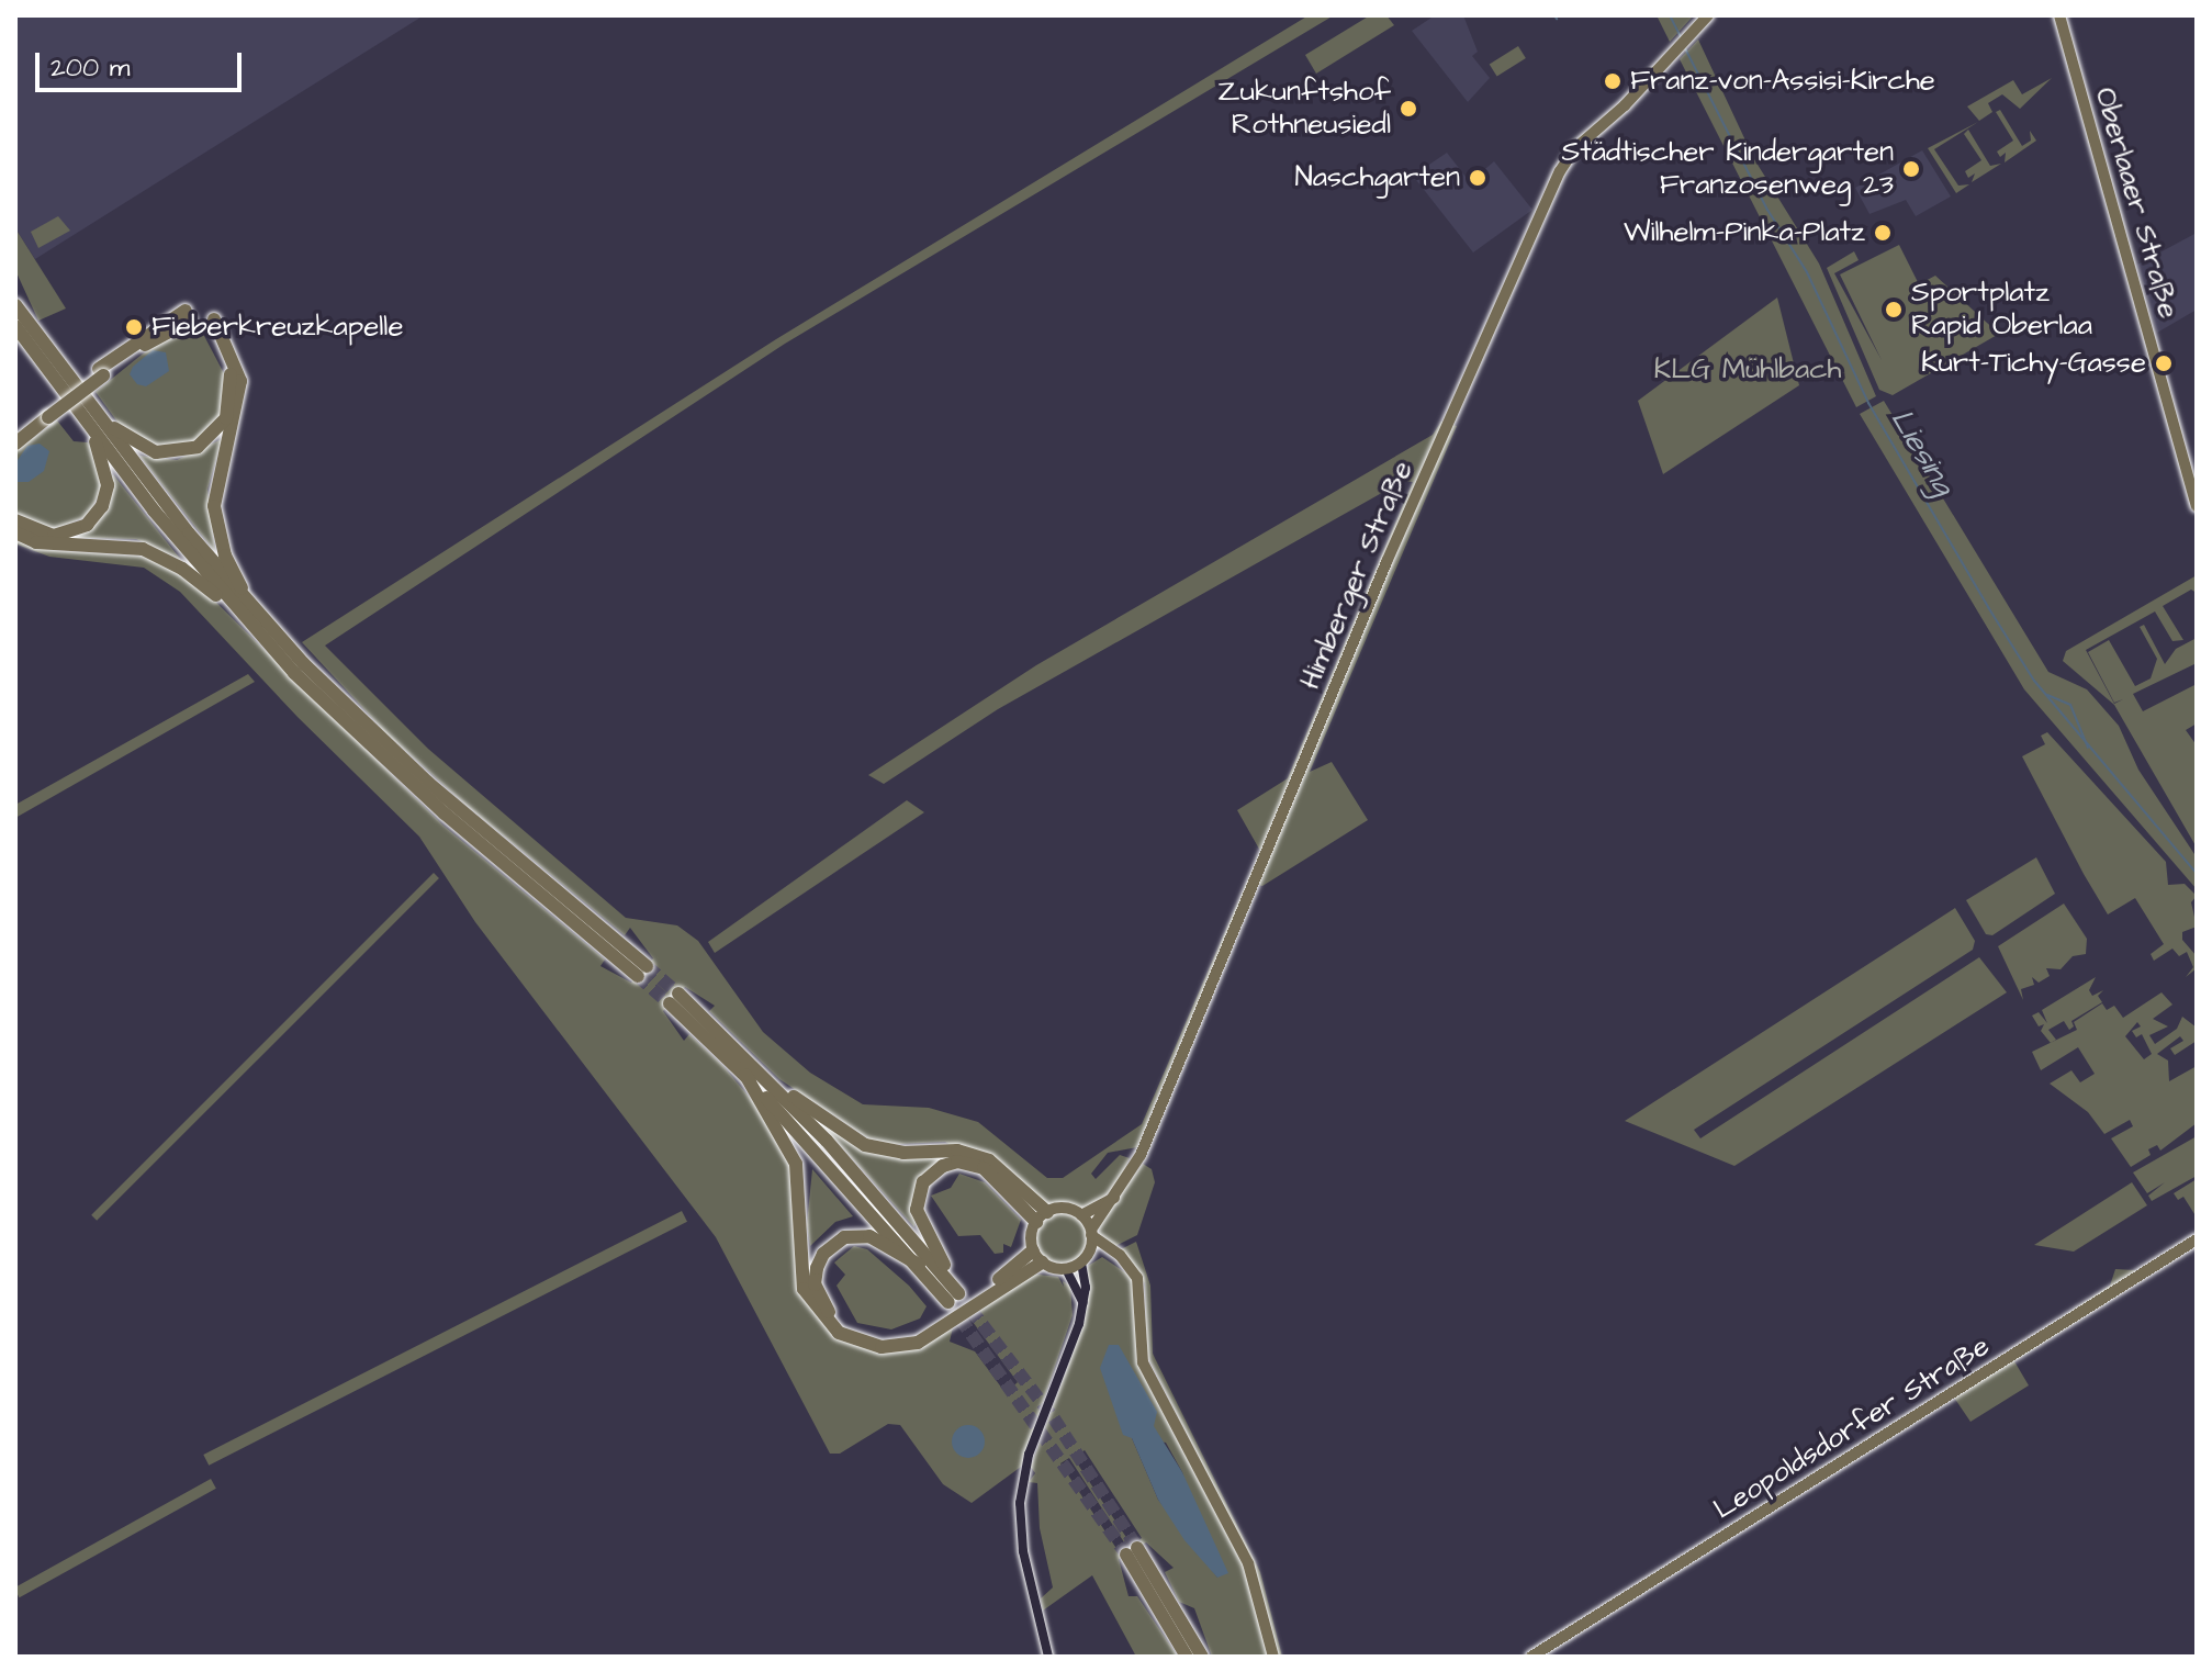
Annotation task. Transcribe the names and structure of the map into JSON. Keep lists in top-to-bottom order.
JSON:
{
  "streets": {
    "main road": ["Oberlaaer Straße", "Himberger Straße", "Leopoldsdorfer Straße"]
  },
  "water": ["Liesing"],
  "parks": ["KLG Mühlbach"],
  "places": [
    "Franz-von-Assisi-Kirche",
    "Zukunftshof Rothneusiedl",
    "Städtischer Kindergarten Franzosenweg 23",
    "Naschgarten",
    "Wilhelm-Pinka-Platz",
    "Sportplatz Rapid Oberlaa",
    "Fieberkreuzkapelle",
    "Kurt-Tichy-Gasse"
  ],
  "scale_bar": "200 m"
}
